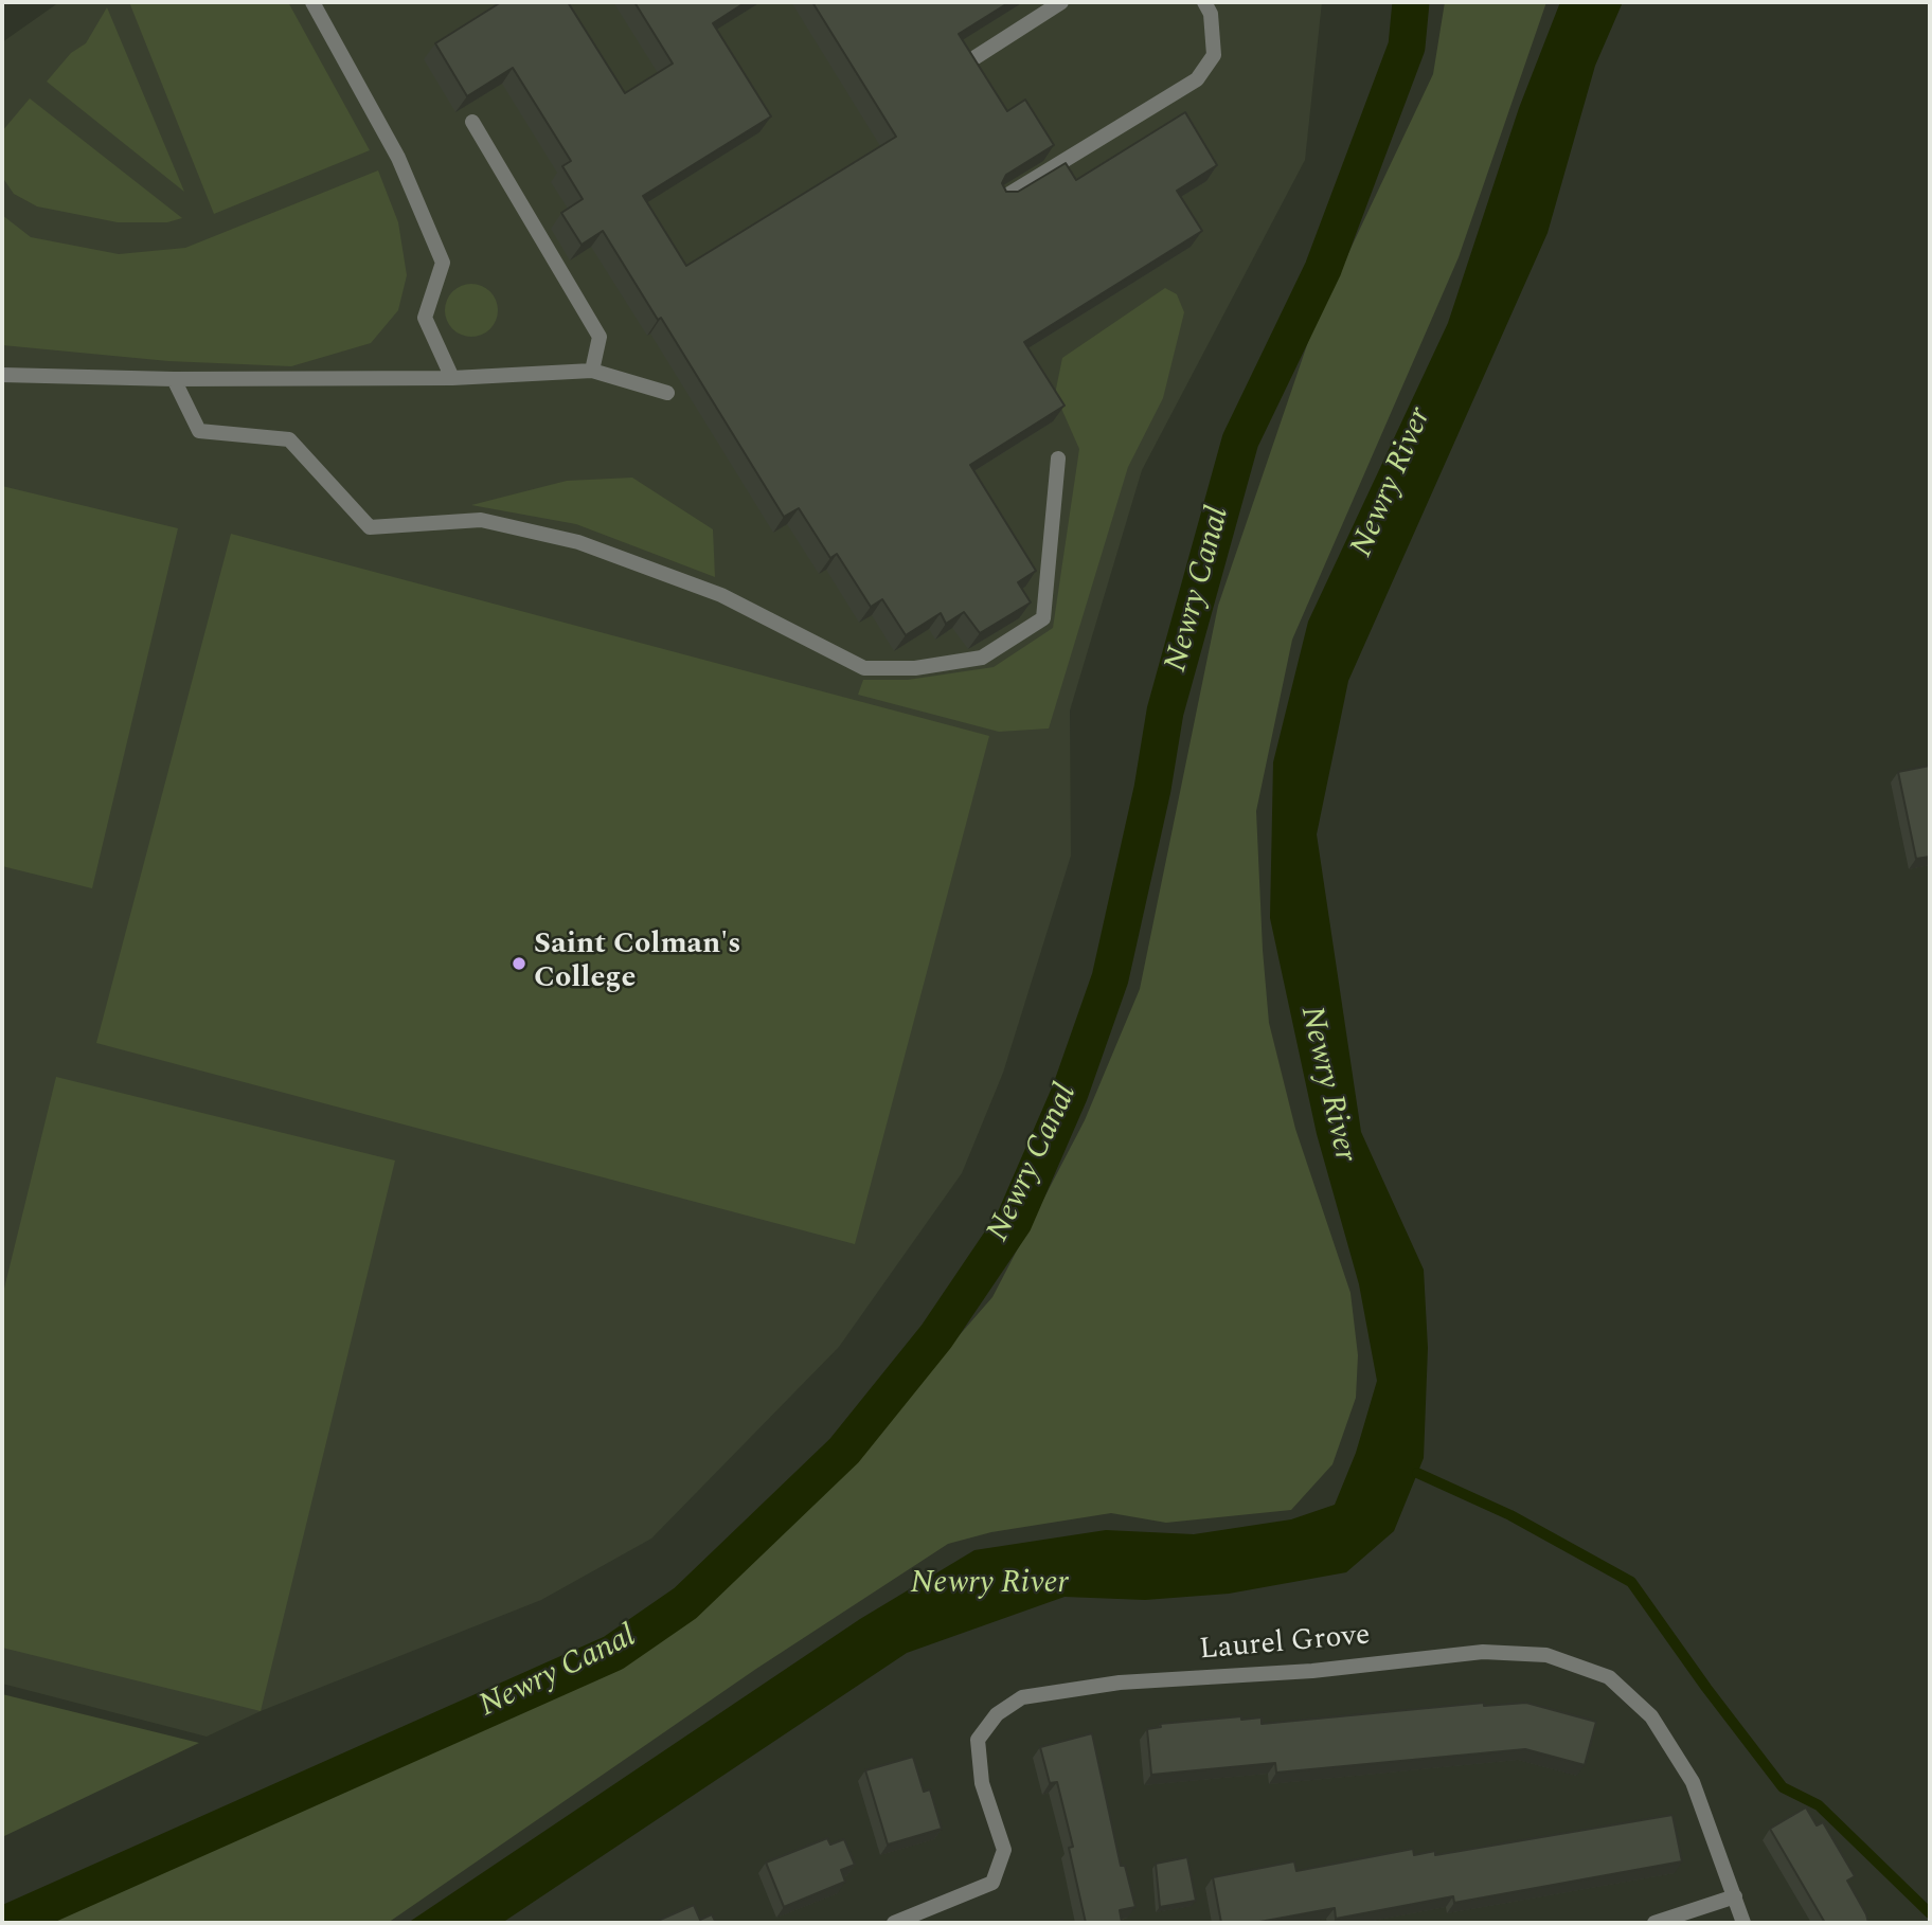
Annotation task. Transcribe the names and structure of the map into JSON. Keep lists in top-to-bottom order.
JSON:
{
  "streets": {
    "street": ["Laurel Grove"]
  },
  "water": ["Newry River", "Newry Canal"],
  "places": ["Saint Colman's College"]
}
